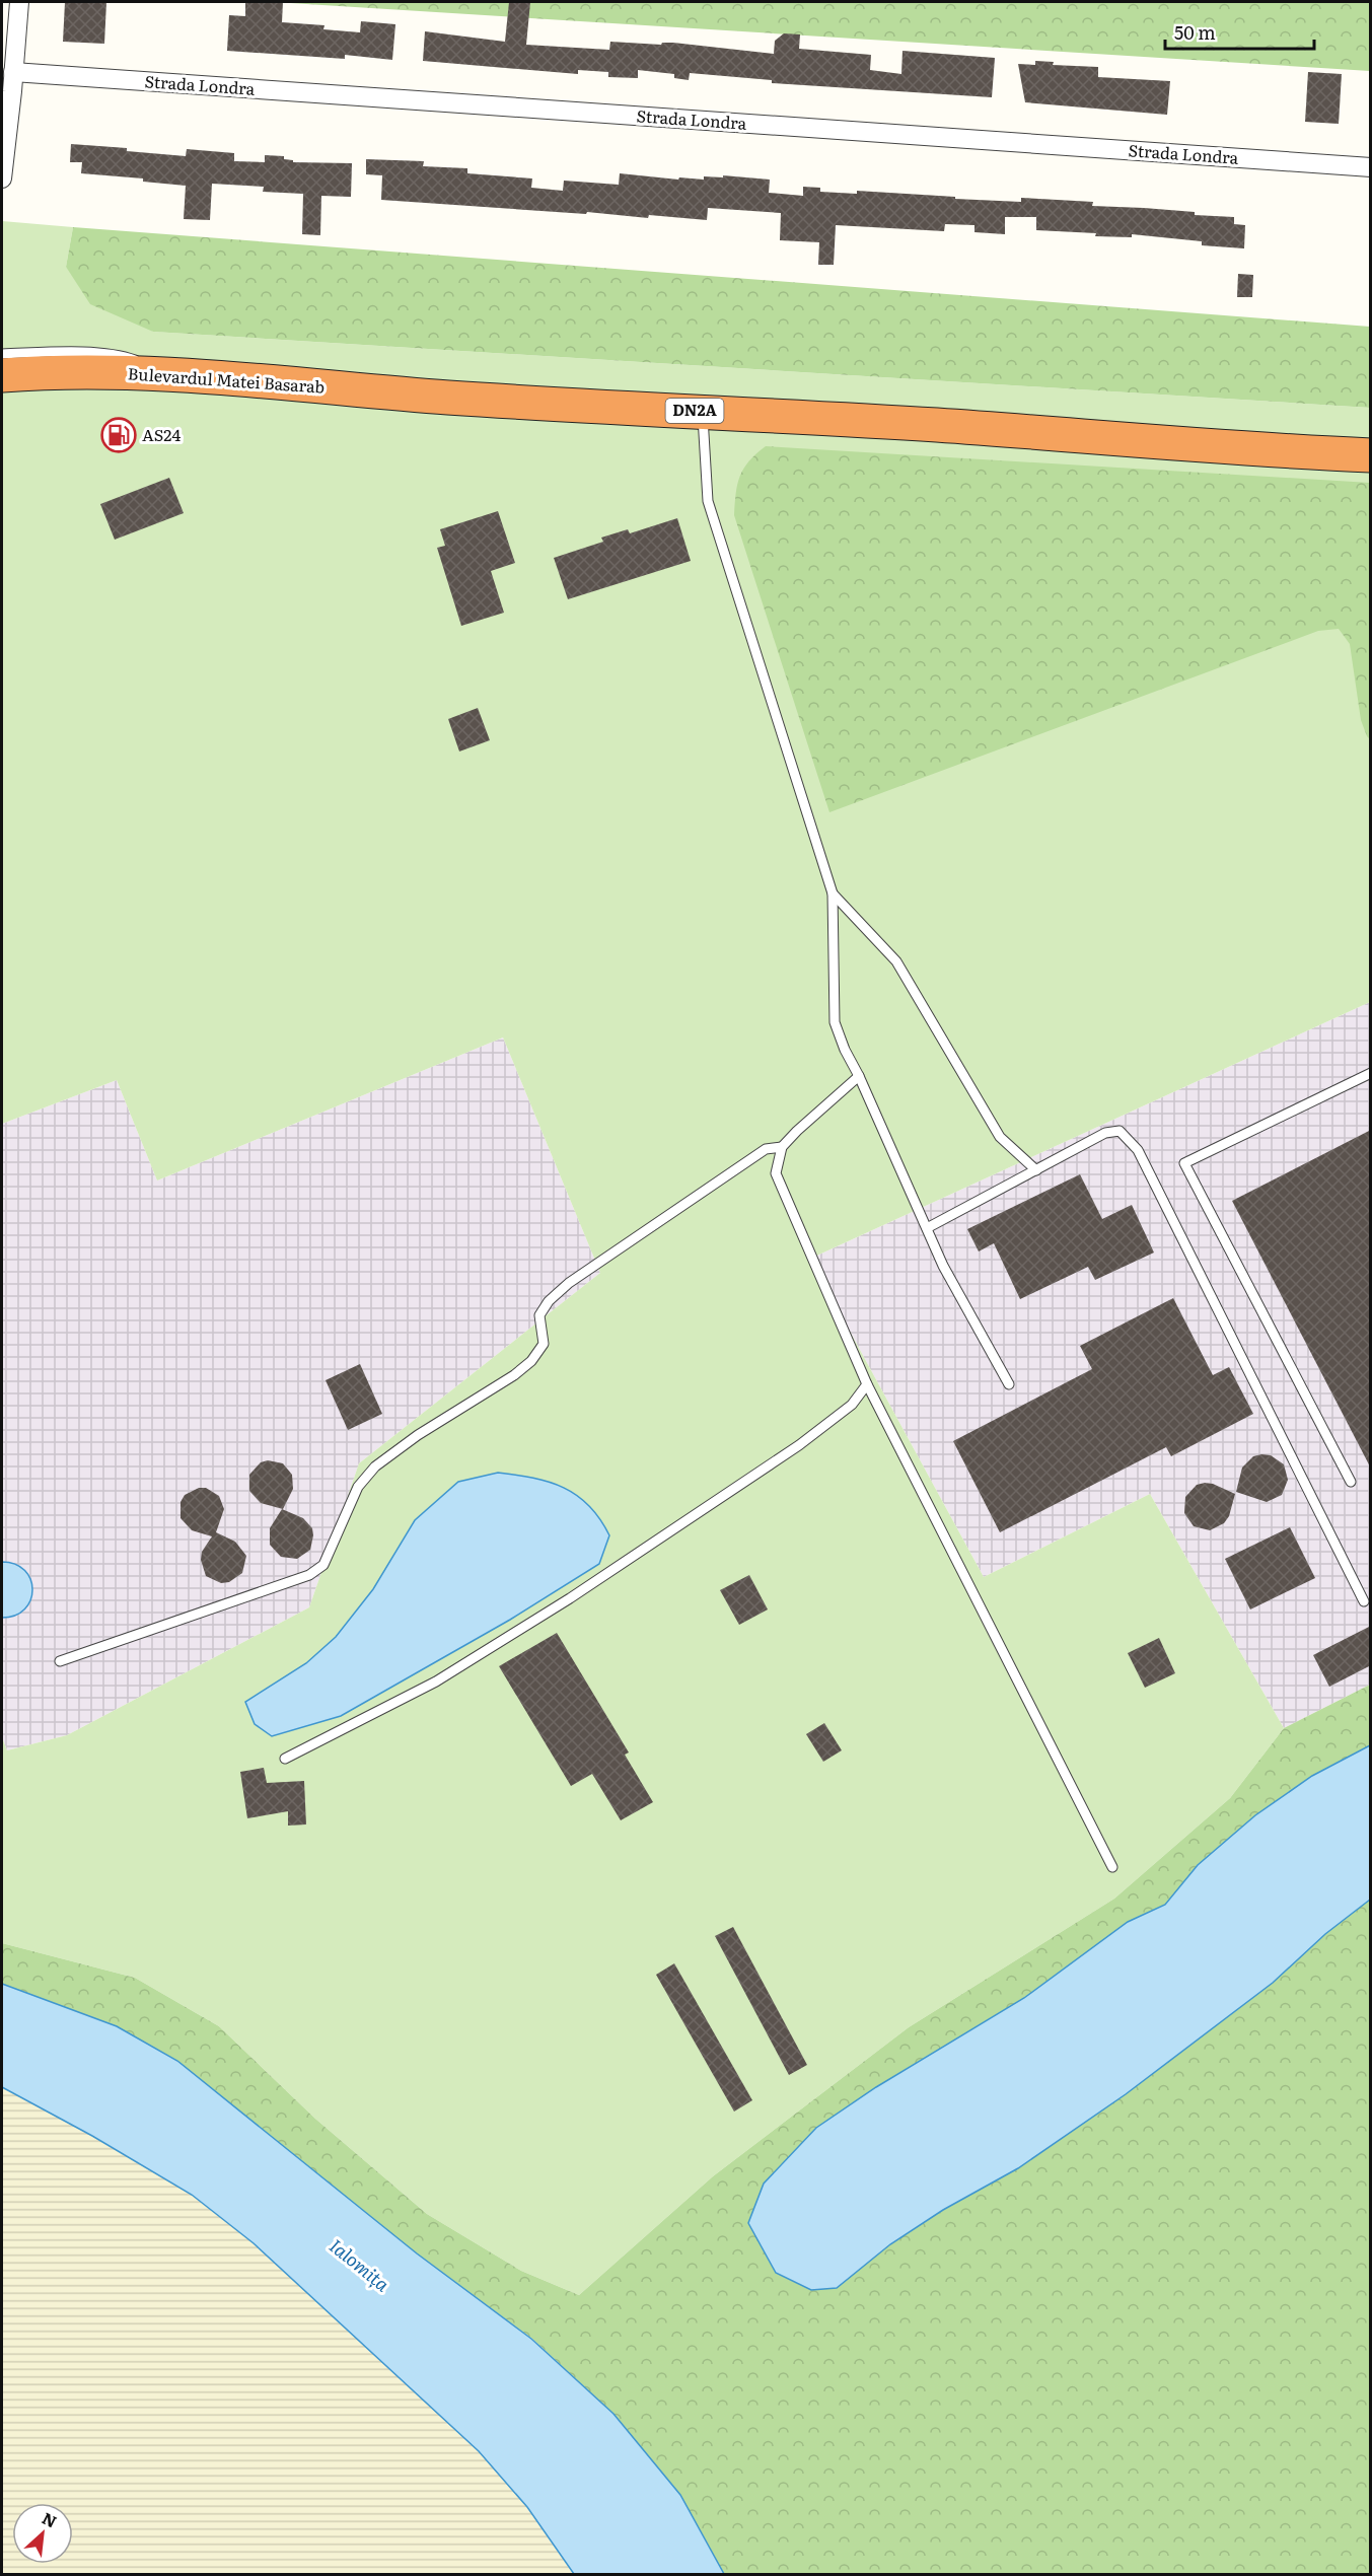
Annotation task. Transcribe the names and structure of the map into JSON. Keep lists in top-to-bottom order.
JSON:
{
  "streets": {
    "highway": ["Bulevardul Matei Basarab", "DN2A"],
    "street": ["Strada Londra"]
  },
  "crossings": [
    ["Bulevardul Matei Basarab", "DN2A"]
  ],
  "water": ["Ialomița"],
  "places": {
    "fuel station": ["AS24"]
  },
  "scale_bar": "50 m",
  "north": "top right"
}
